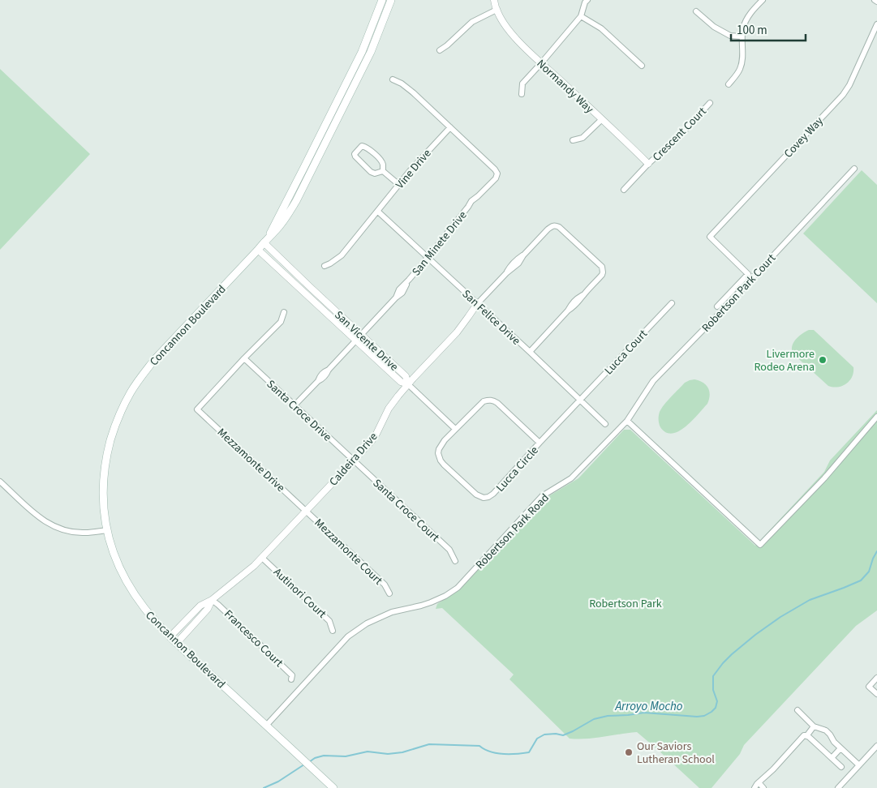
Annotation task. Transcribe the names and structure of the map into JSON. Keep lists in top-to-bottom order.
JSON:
{
  "streets": {
    "main road": ["Concannon Boulevard"],
    "street": [
      "Normandy Way",
      "Crescent Court",
      "Covey Way",
      "Vine Drive",
      "San Minete Drive",
      "Robertson Park Court",
      "San Felice Drive",
      "San Vicente Drive",
      "Lucca Court",
      "Santa Croce Drive",
      "Caldeira Drive",
      "Mezzamonte Drive",
      "Lucca Circle",
      "Santa Croce Court",
      "Robertson Park Road",
      "Mezzamonte Court",
      "Autinori Court",
      "Francesco Court"
    ]
  },
  "crossings": [
    ["Normandy Way", "Crescent Court"],
    ["Vine Drive", "San Minete Drive"],
    ["Vine Drive", "San Felice Drive"],
    ["San Minete Drive", "San Felice Drive"],
    ["San Minete Drive", "San Vicente Drive"],
    ["San Minete Drive", "Santa Croce Drive"],
    ["Robertson Park Court", "Robertson Park Road"],
    ["San Felice Drive", "Lucca Court"],
    ["San Felice Drive", "Caldeira Drive"],
    ["San Felice Drive", "Lucca Circle"],
    ["Concannon Boulevard", "San Vicente Drive"],
    ["Concannon Boulevard", "Caldeira Drive"],
    ["Concannon Boulevard", "Robertson Park Road"],
    ["San Vicente Drive", "Caldeira Drive"],
    ["Lucca Court", "Lucca Circle"],
    ["Santa Croce Drive", "Caldeira Drive"],
    ["Santa Croce Drive", "Mezzamonte Drive"],
    ["Santa Croce Drive", "Santa Croce Court"],
    ["Caldeira Drive", "Mezzamonte Drive"],
    ["Caldeira Drive", "Santa Croce Court"],
    ["Caldeira Drive", "Mezzamonte Court"],
    ["Caldeira Drive", "Autinori Court"],
    ["Caldeira Drive", "Francesco Court"],
    ["Mezzamonte Drive", "Mezzamonte Court"]
  ],
  "water": ["Arroyo Mocho"],
  "parks": ["Robertson Park"],
  "places": ["Livermore Rodeo Arena", "Our Saviors Lutheran School"],
  "scale_bar": "100 m"
}
